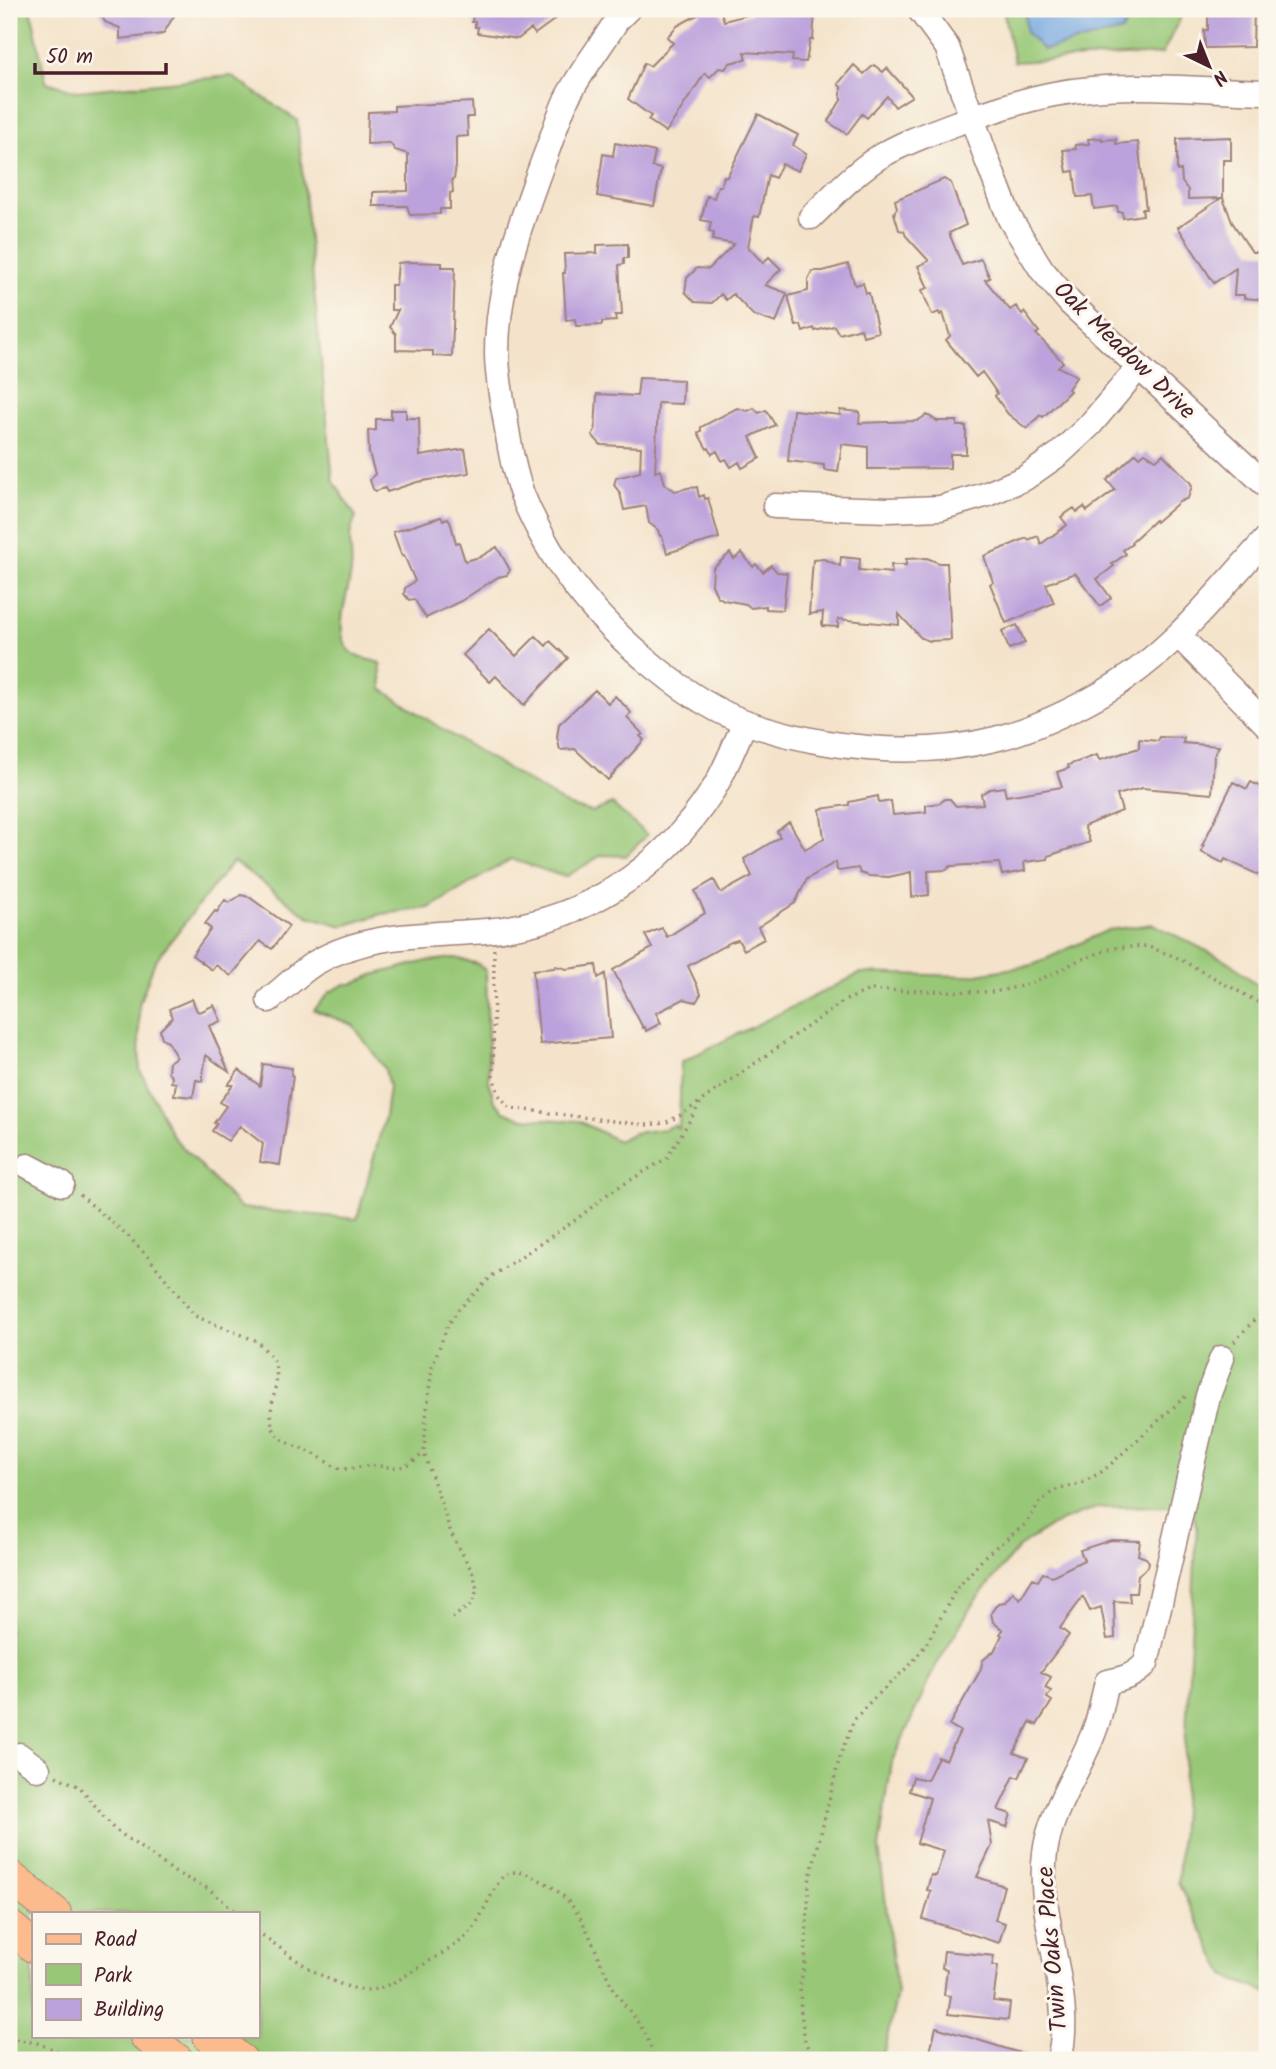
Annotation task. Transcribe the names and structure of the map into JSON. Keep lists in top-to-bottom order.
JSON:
{
  "streets": {
    "street": ["Oak Meadow Drive", "Twin Oaks Place"]
  },
  "legend": ["Road", "Park", "Building"],
  "scale_bar": "50 m",
  "north": "bottom right"
}
